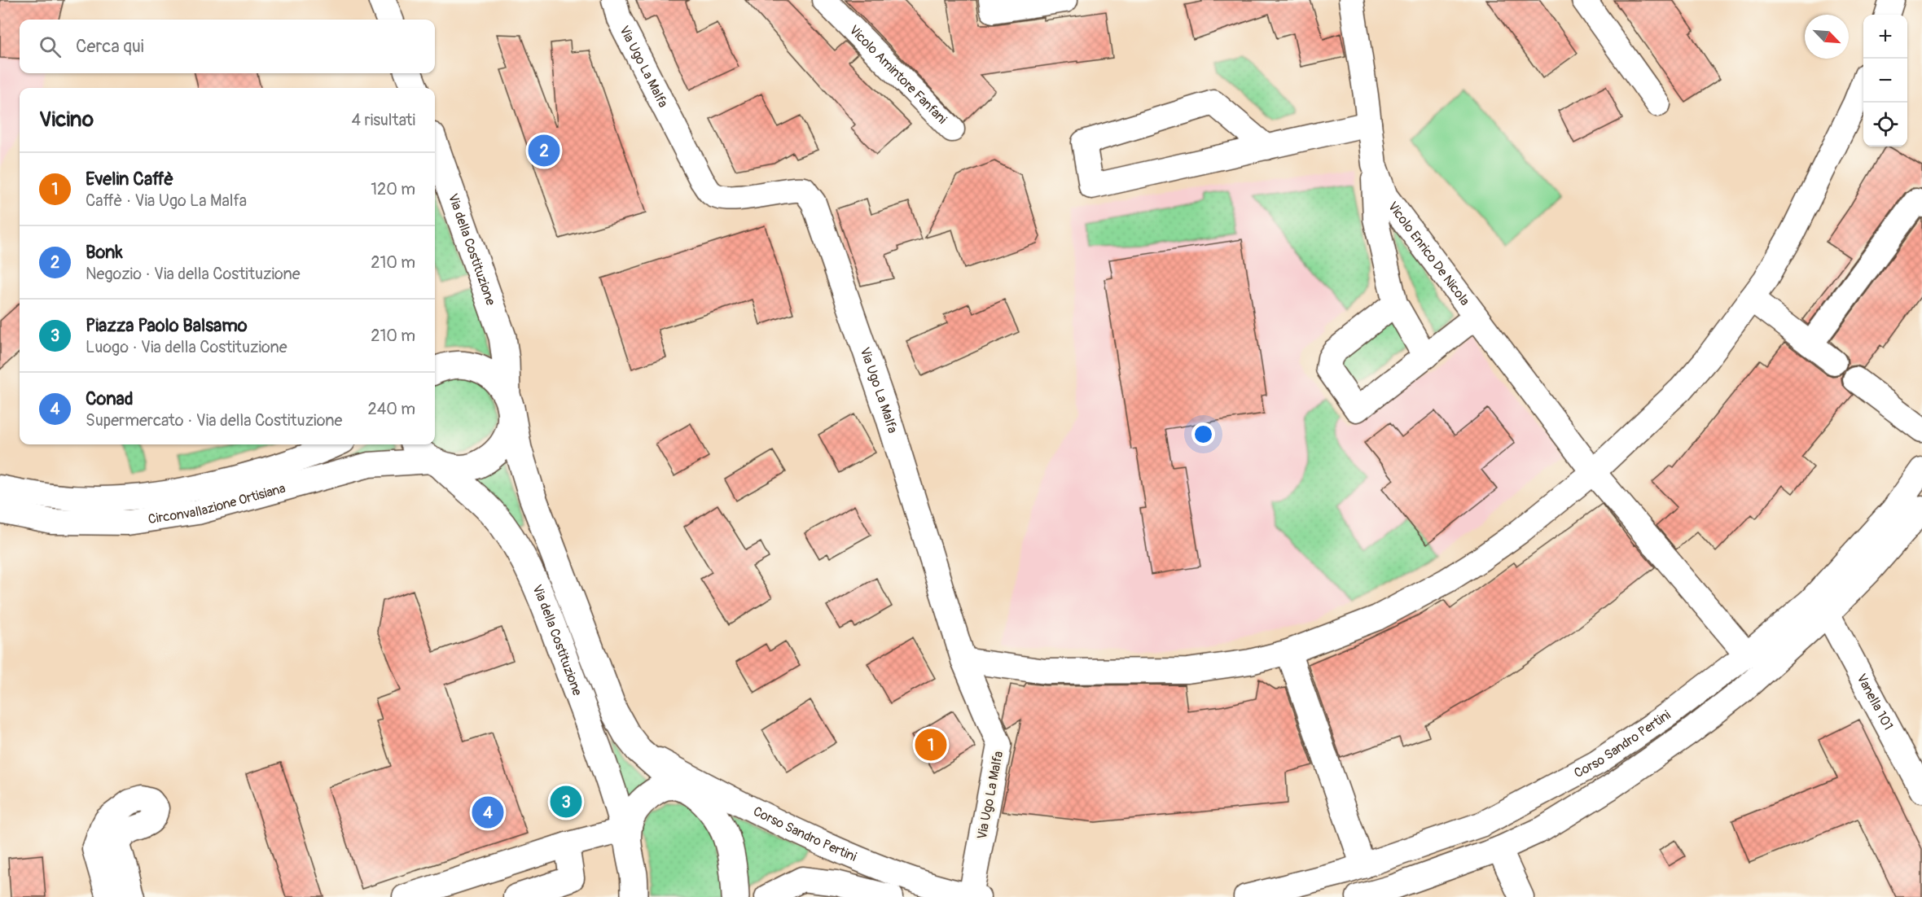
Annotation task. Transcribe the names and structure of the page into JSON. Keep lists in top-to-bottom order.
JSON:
{
  "streets": {
    "main road": ["Via della Costituzione"],
    "street": [
      "Via Ugo La Malfa",
      "Vicolo Amintore Fanfani",
      "Vicolo Enrico De Nicola",
      "Circonvallazione Ortisiana",
      "Vanella 101",
      "Corso Sandro Pertini"
    ]
  },
  "crossings": [
    ["Via Ugo La Malfa", "Corso Sandro Pertini"],
    ["Via della Costituzione", "Circonvallazione Ortisiana"],
    ["Via della Costituzione", "Corso Sandro Pertini"],
    ["Vicolo Enrico De Nicola", "Corso Sandro Pertini"],
    ["Vanella 101", "Corso Sandro Pertini"]
  ],
  "north": "bottom right",
  "page": {
    "map_buttons": ["+", "−"],
    "search": "Cerca qui",
    "heading": ["Vicino", "4 risultati"],
    "pins": [
      "2",
      "1",
      "3",
      "4"
    ],
    "list": [
      {
        "mark": "1",
        "name": "Evelin Caffè",
        "note": "Caffè · Via Ugo La Malfa",
        "value": "120 m"
      },
      {
        "mark": "2",
        "name": "Bonk",
        "note": "Negozio · Via della Costituzione",
        "value": "210 m"
      },
      {
        "mark": "3",
        "name": "Piazza Paolo Balsamo",
        "note": "Luogo · Via della Costituzione",
        "value": "210 m"
      },
      {
        "mark": "4",
        "name": "Conad",
        "note": "Supermercato · Via della Costituzione",
        "value": "240 m"
      }
    ]
  }
}
